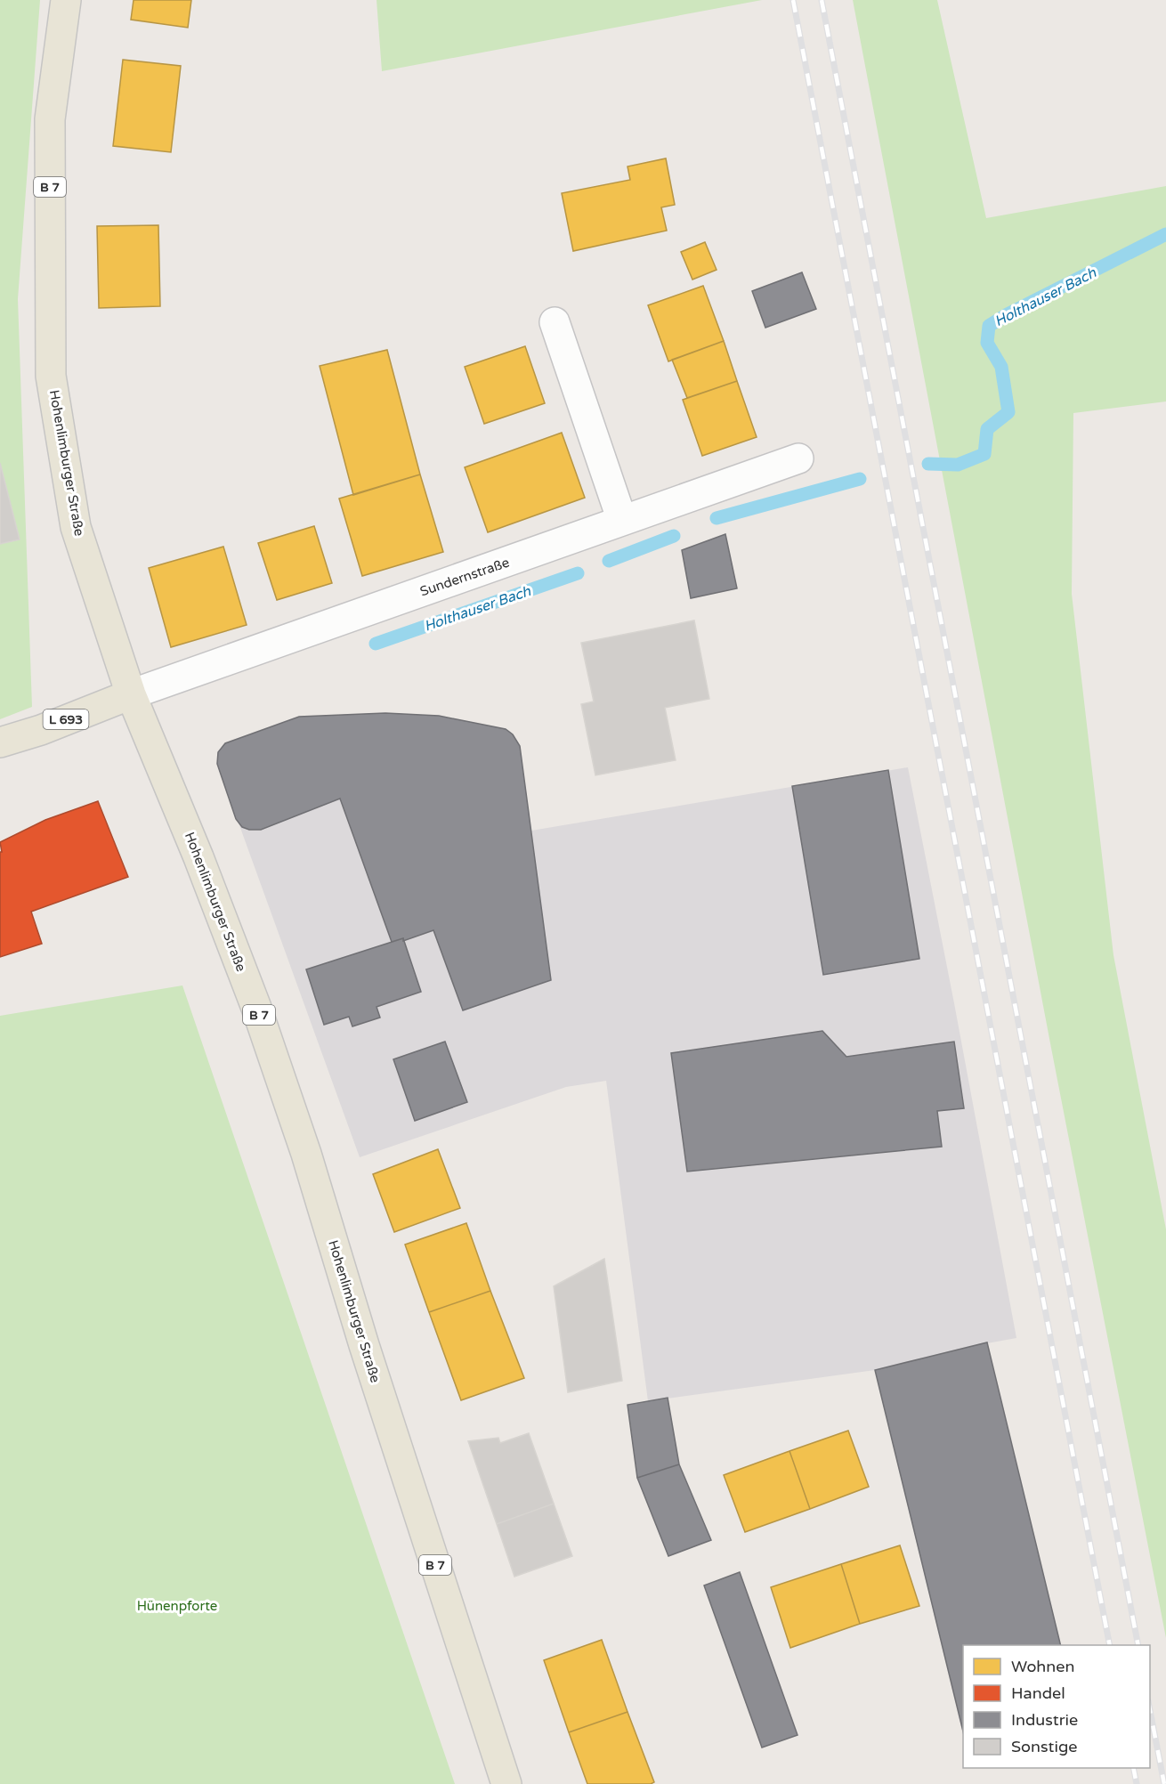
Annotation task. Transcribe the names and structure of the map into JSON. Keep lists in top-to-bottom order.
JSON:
{
  "streets": {
    "main road": ["B 7", "Hohenlimburger Straße", "L 693"],
    "street": ["Sundernstraße"]
  },
  "crossings": [
    ["Hohenlimburger Straße", "Sundernstraße"],
    ["Hohenlimburger Straße", "L 693"],
    ["Sundernstraße", "L 693"]
  ],
  "water": ["Holthauser Bach"],
  "parks": ["Hünenpforte"],
  "legend": [
    "Wohnen",
    "Handel",
    "Industrie",
    "Sonstige"
  ]
}
